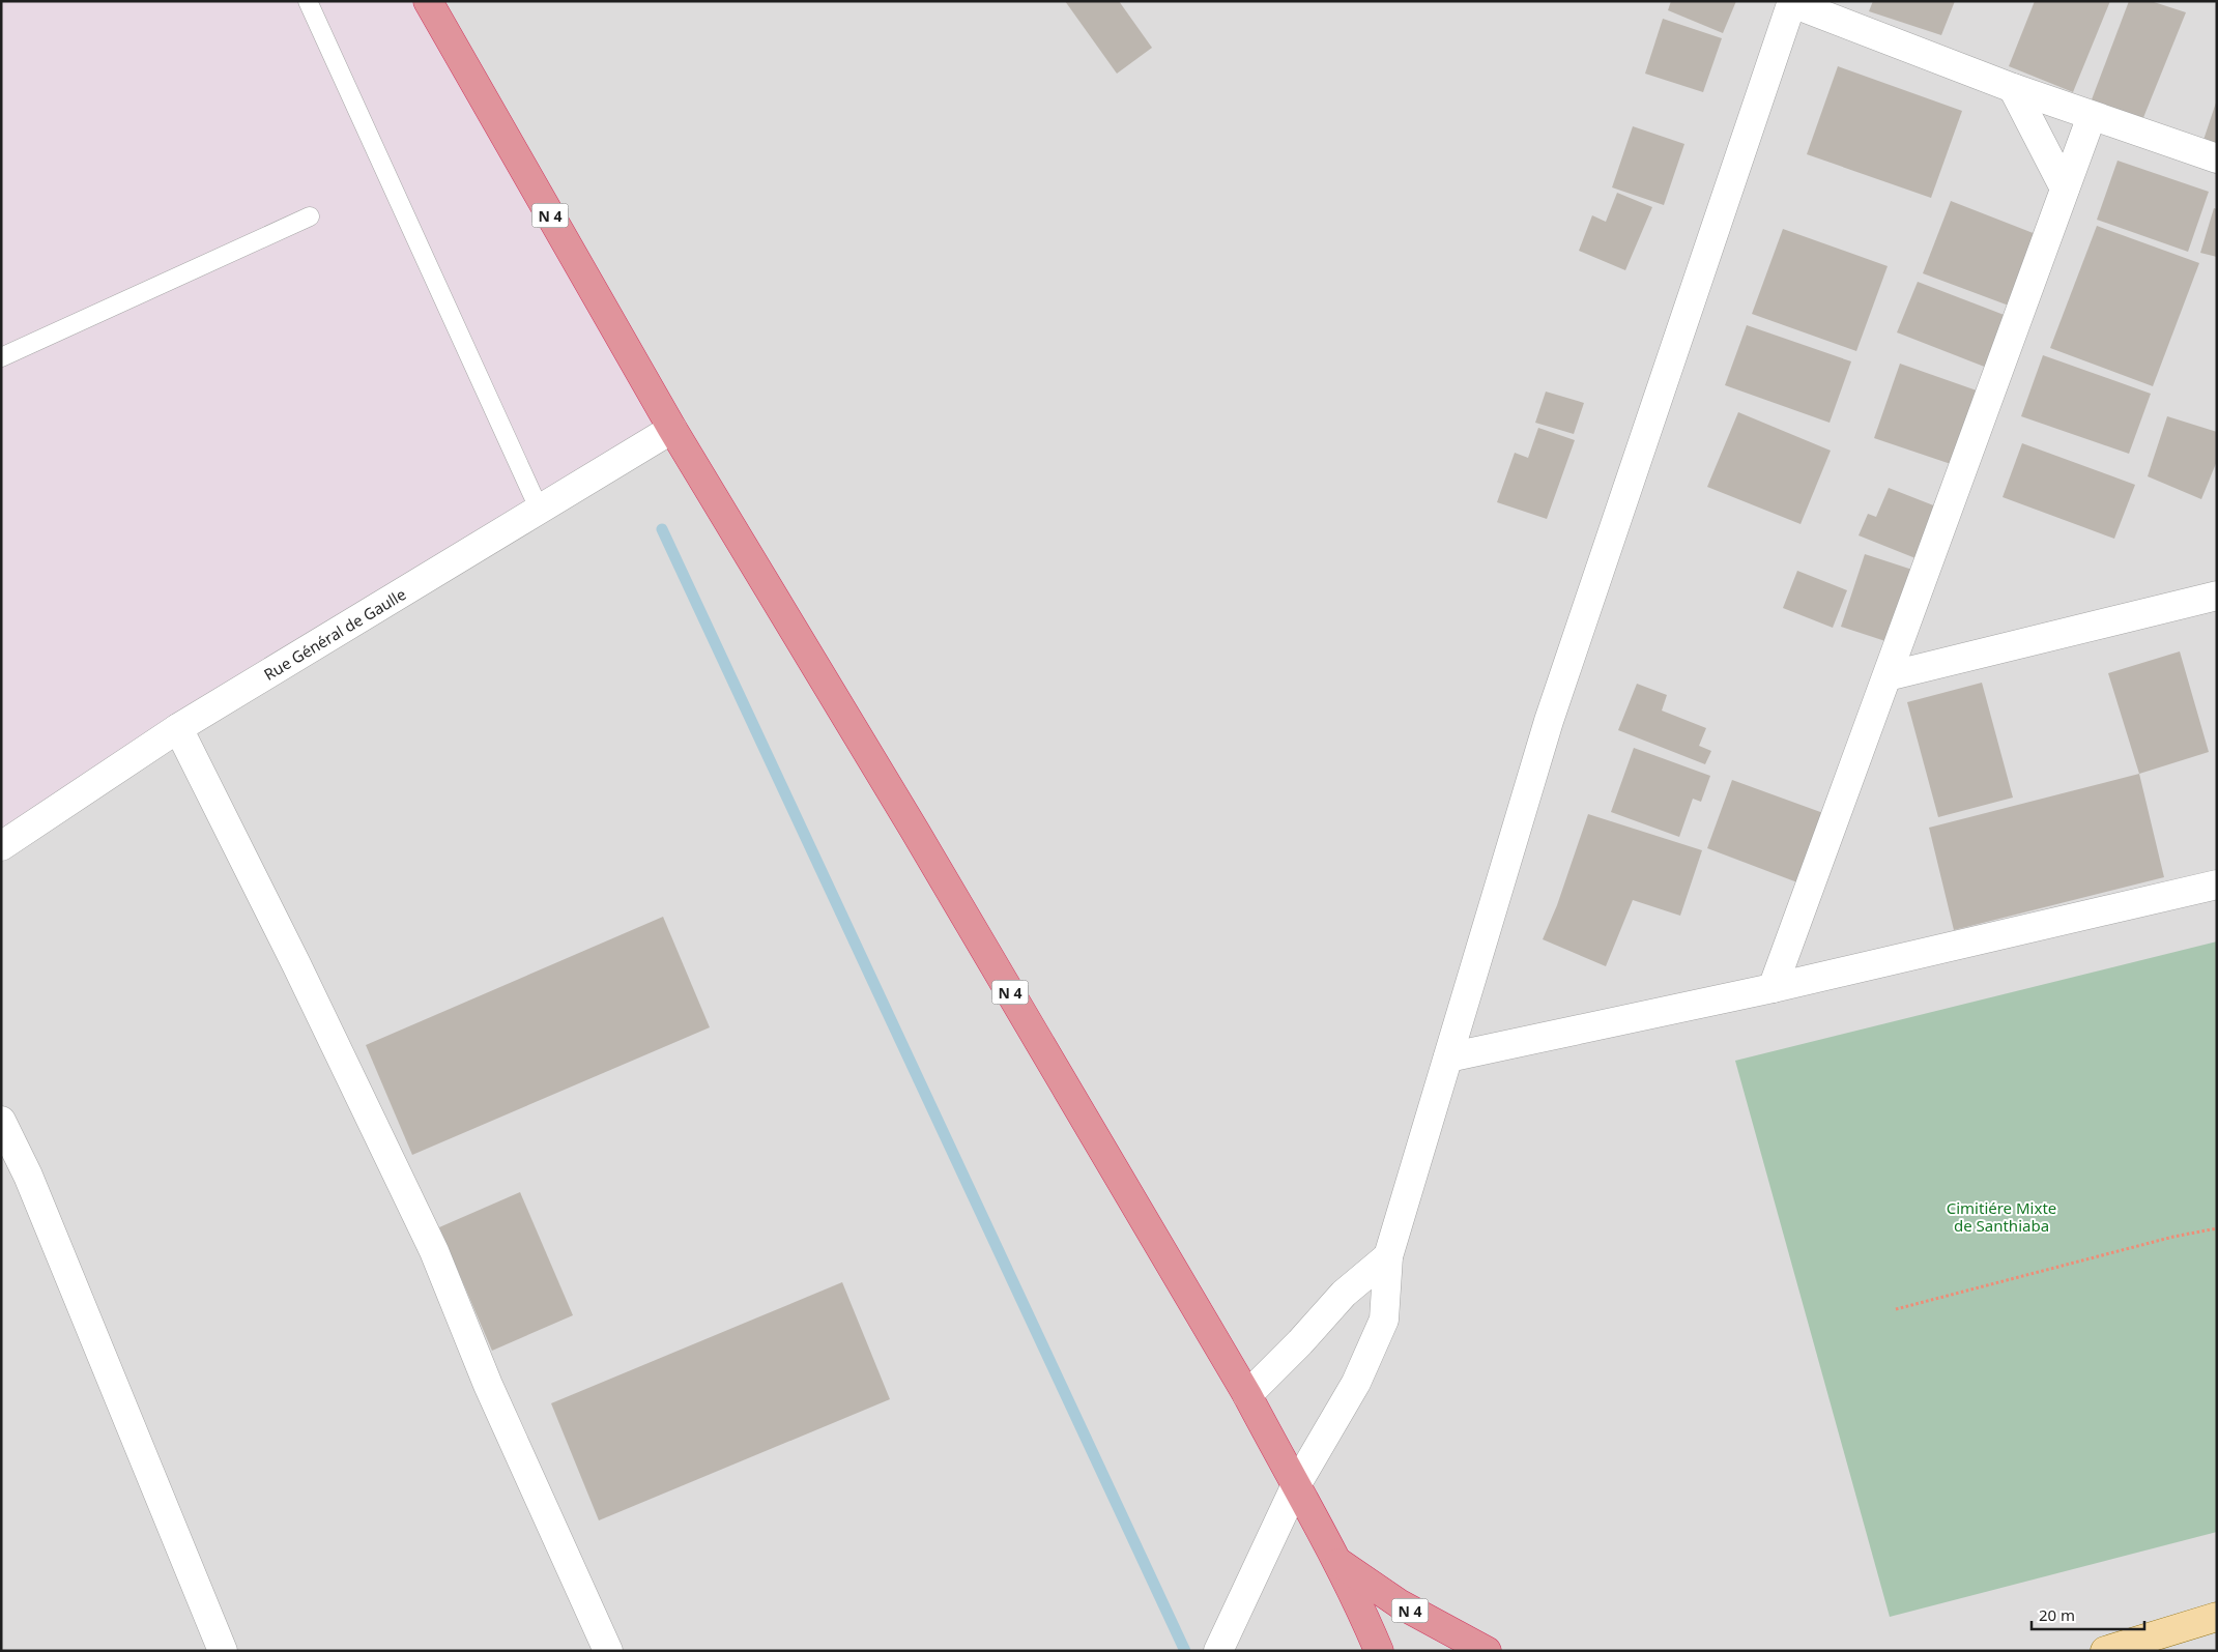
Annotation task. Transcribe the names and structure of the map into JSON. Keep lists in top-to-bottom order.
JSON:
{
  "streets": {
    "highway": ["N 4"],
    "street": ["Rue Général de Gaulle"]
  },
  "crossings": [
    ["N 4", "Rue Général de Gaulle"]
  ],
  "parks": ["Cimitiére Mixte de Santhiaba"],
  "scale_bar": "20 m"
}
